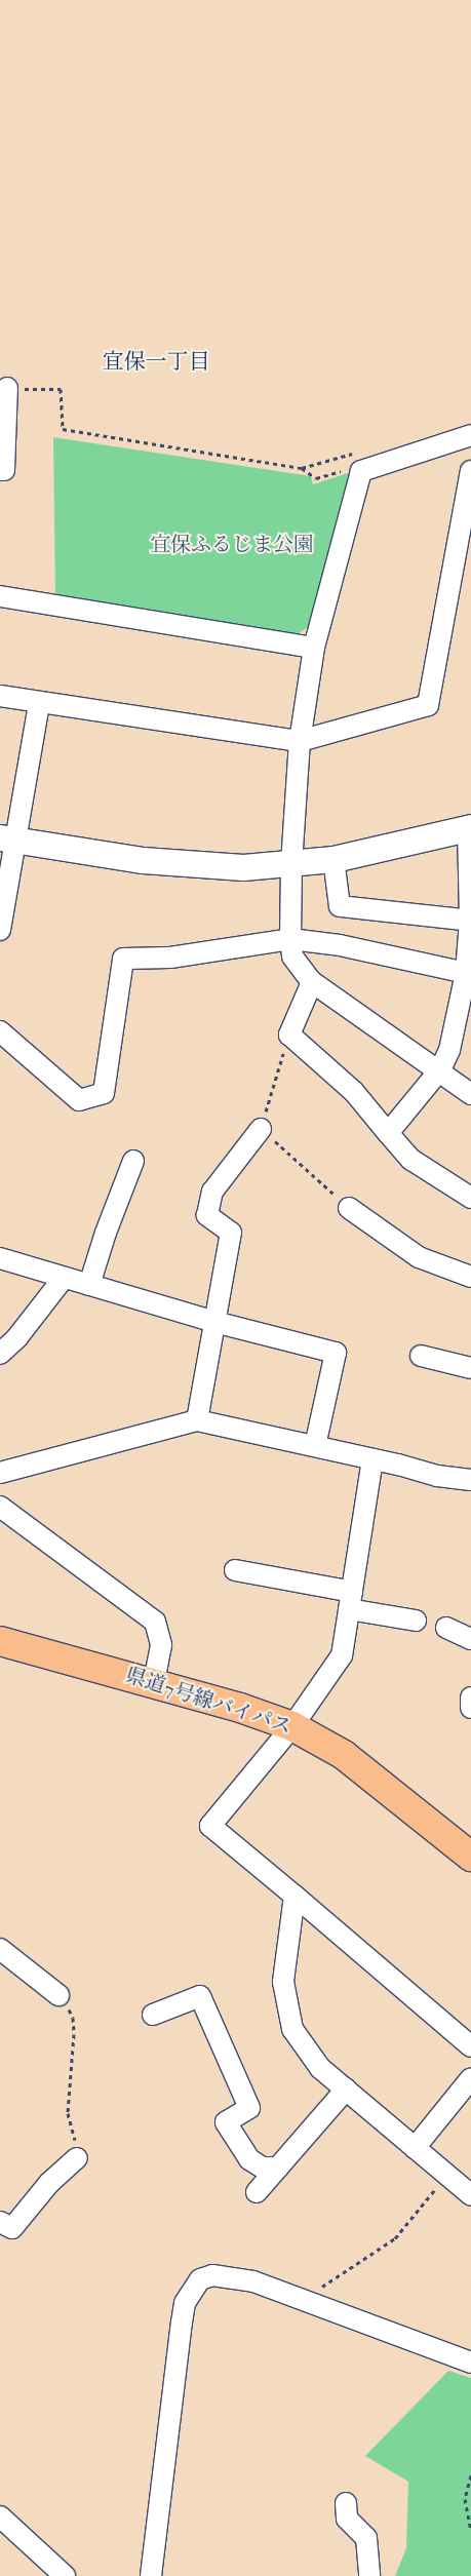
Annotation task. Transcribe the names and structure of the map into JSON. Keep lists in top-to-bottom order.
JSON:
{
  "streets": {
    "main road": ["県道7号線バイパス"]
  },
  "districts": ["宜保一丁目"],
  "parks": ["宜保ふるじま公園"]
}
